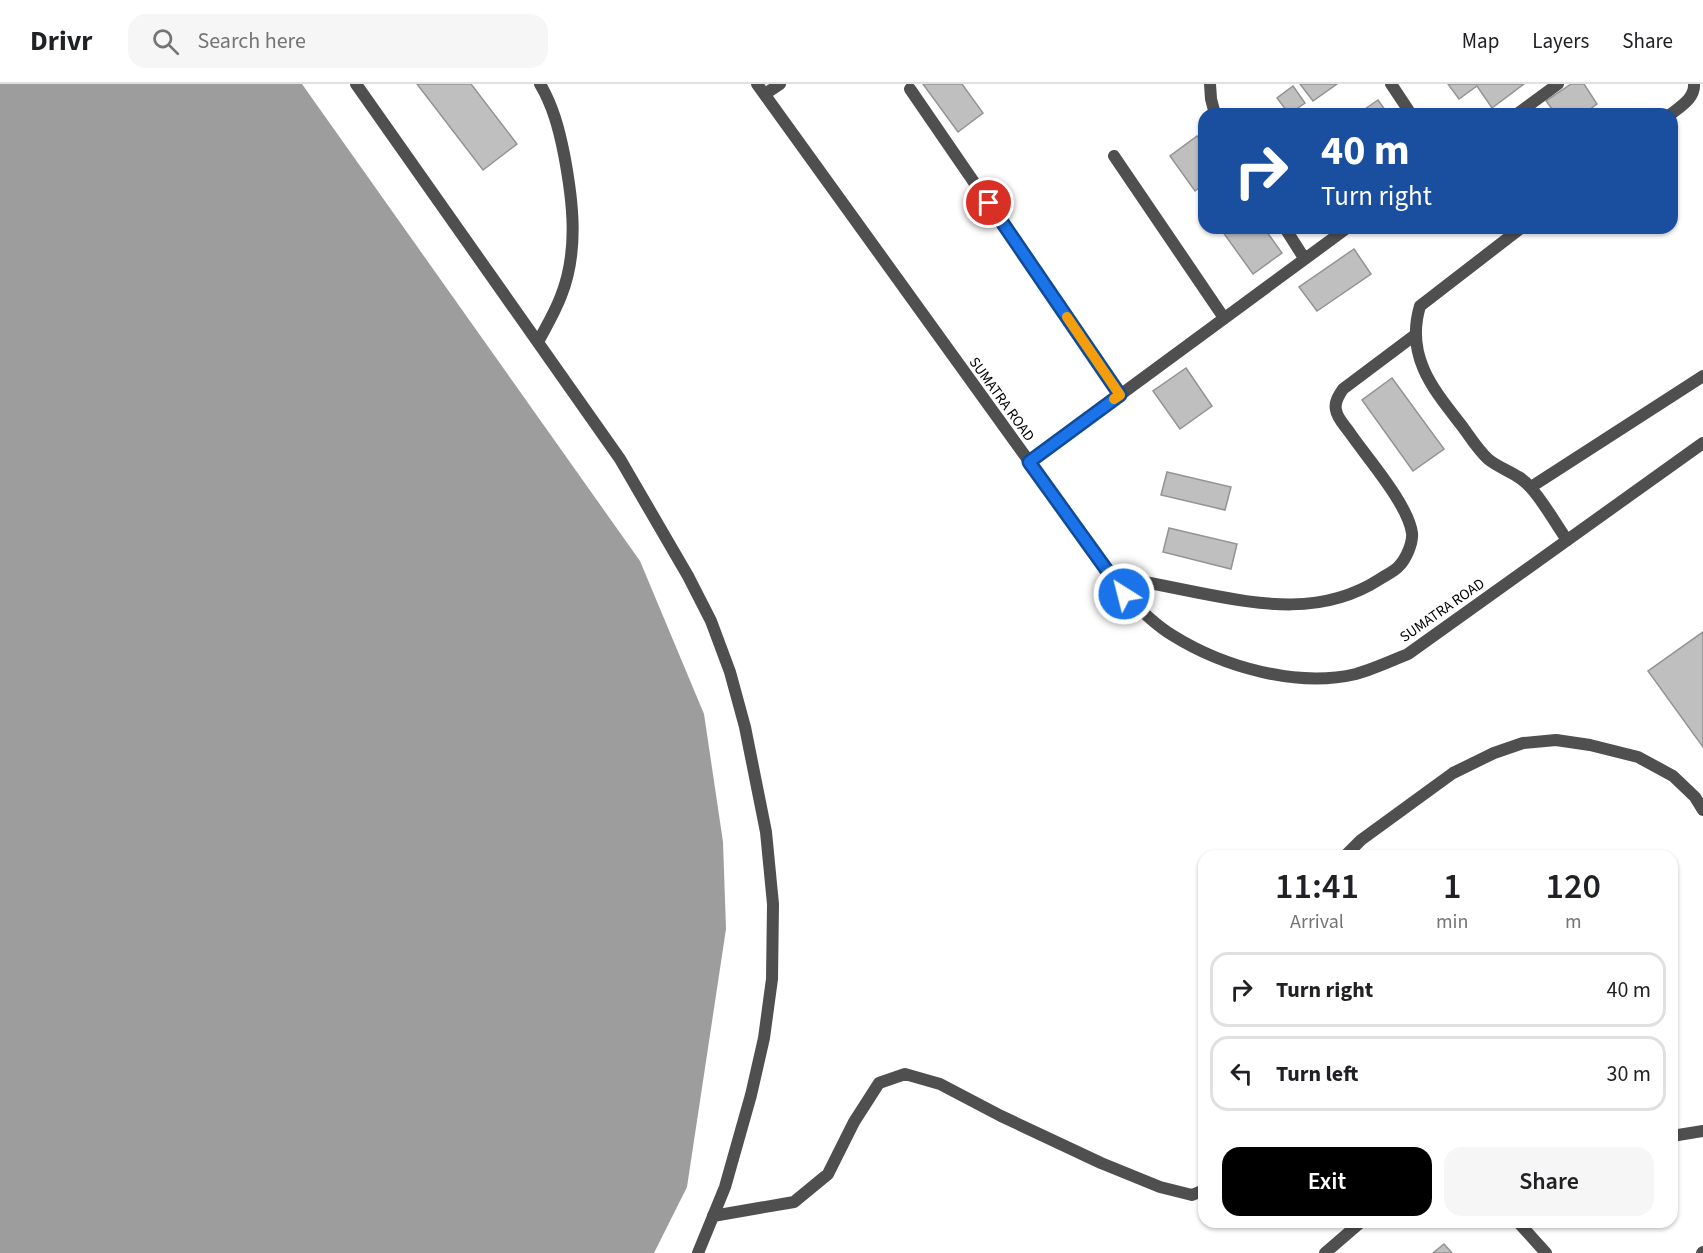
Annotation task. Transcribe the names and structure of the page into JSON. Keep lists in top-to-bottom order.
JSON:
{
  "streets": {
    "street": ["SUMATRA ROAD"]
  },
  "page": {
    "header": "Drivr",
    "search": "Search here",
    "nav": ["Map", "Layers", "Share"],
    "turn": ["40 m", "Turn right"],
    "eta": [
      "11:41",
      "Arrival",
      "1",
      "min",
      "120",
      "m"
    ],
    "list": [
      {
        "name": "Turn right",
        "value": "40 m"
      },
      {
        "name": "Turn left",
        "value": "30 m"
      }
    ],
    "buttons": ["Exit", "Share"]
  }
}
